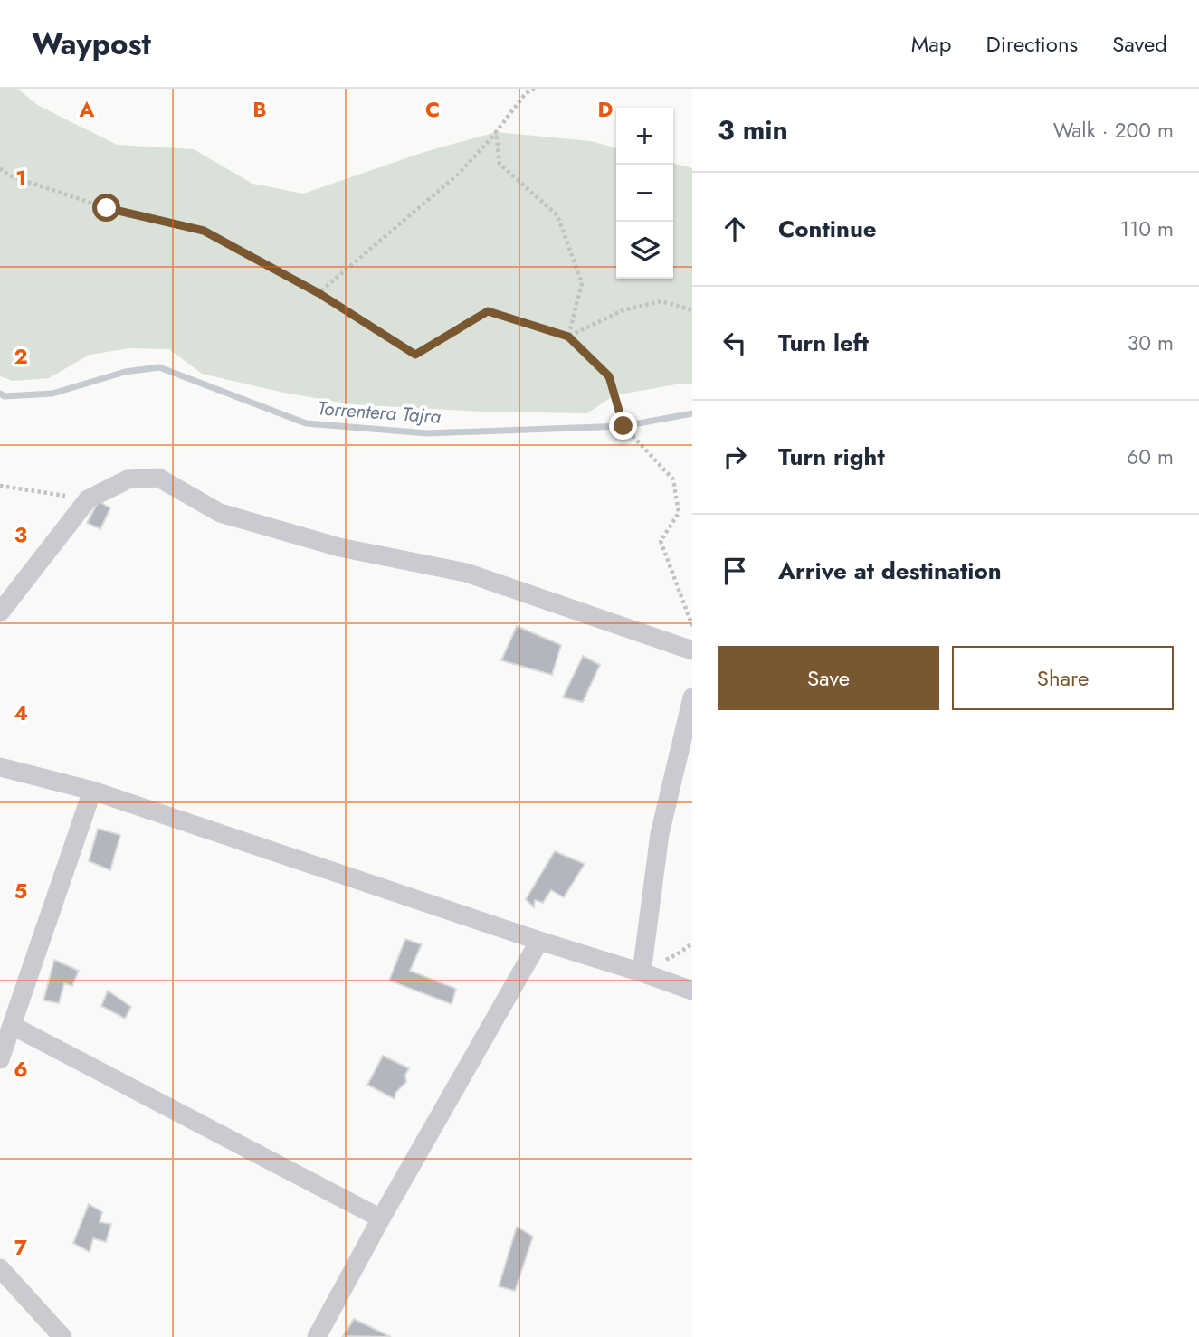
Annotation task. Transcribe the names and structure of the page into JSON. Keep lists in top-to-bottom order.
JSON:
{
  "water": ["Torrentera Tajra"],
  "page": {
    "header": "Waypost",
    "nav": ["Map", "Directions", "Saved"],
    "heading": ["3 min", "Walk · 200 m"],
    "map_buttons": ["+", "−"],
    "list": [
      ["Continue", "110 m"],
      ["Turn left", "30 m"],
      ["Turn right", "60 m"],
      "Arrive at destination"
    ],
    "buttons": ["Save", "Share"]
  },
  "grid": {
    "columns": [
      "A",
      "B",
      "C",
      "D"
    ],
    "rows": [
      "1",
      "2",
      "3",
      "4",
      "5",
      "6",
      "7"
    ]
  }
}
